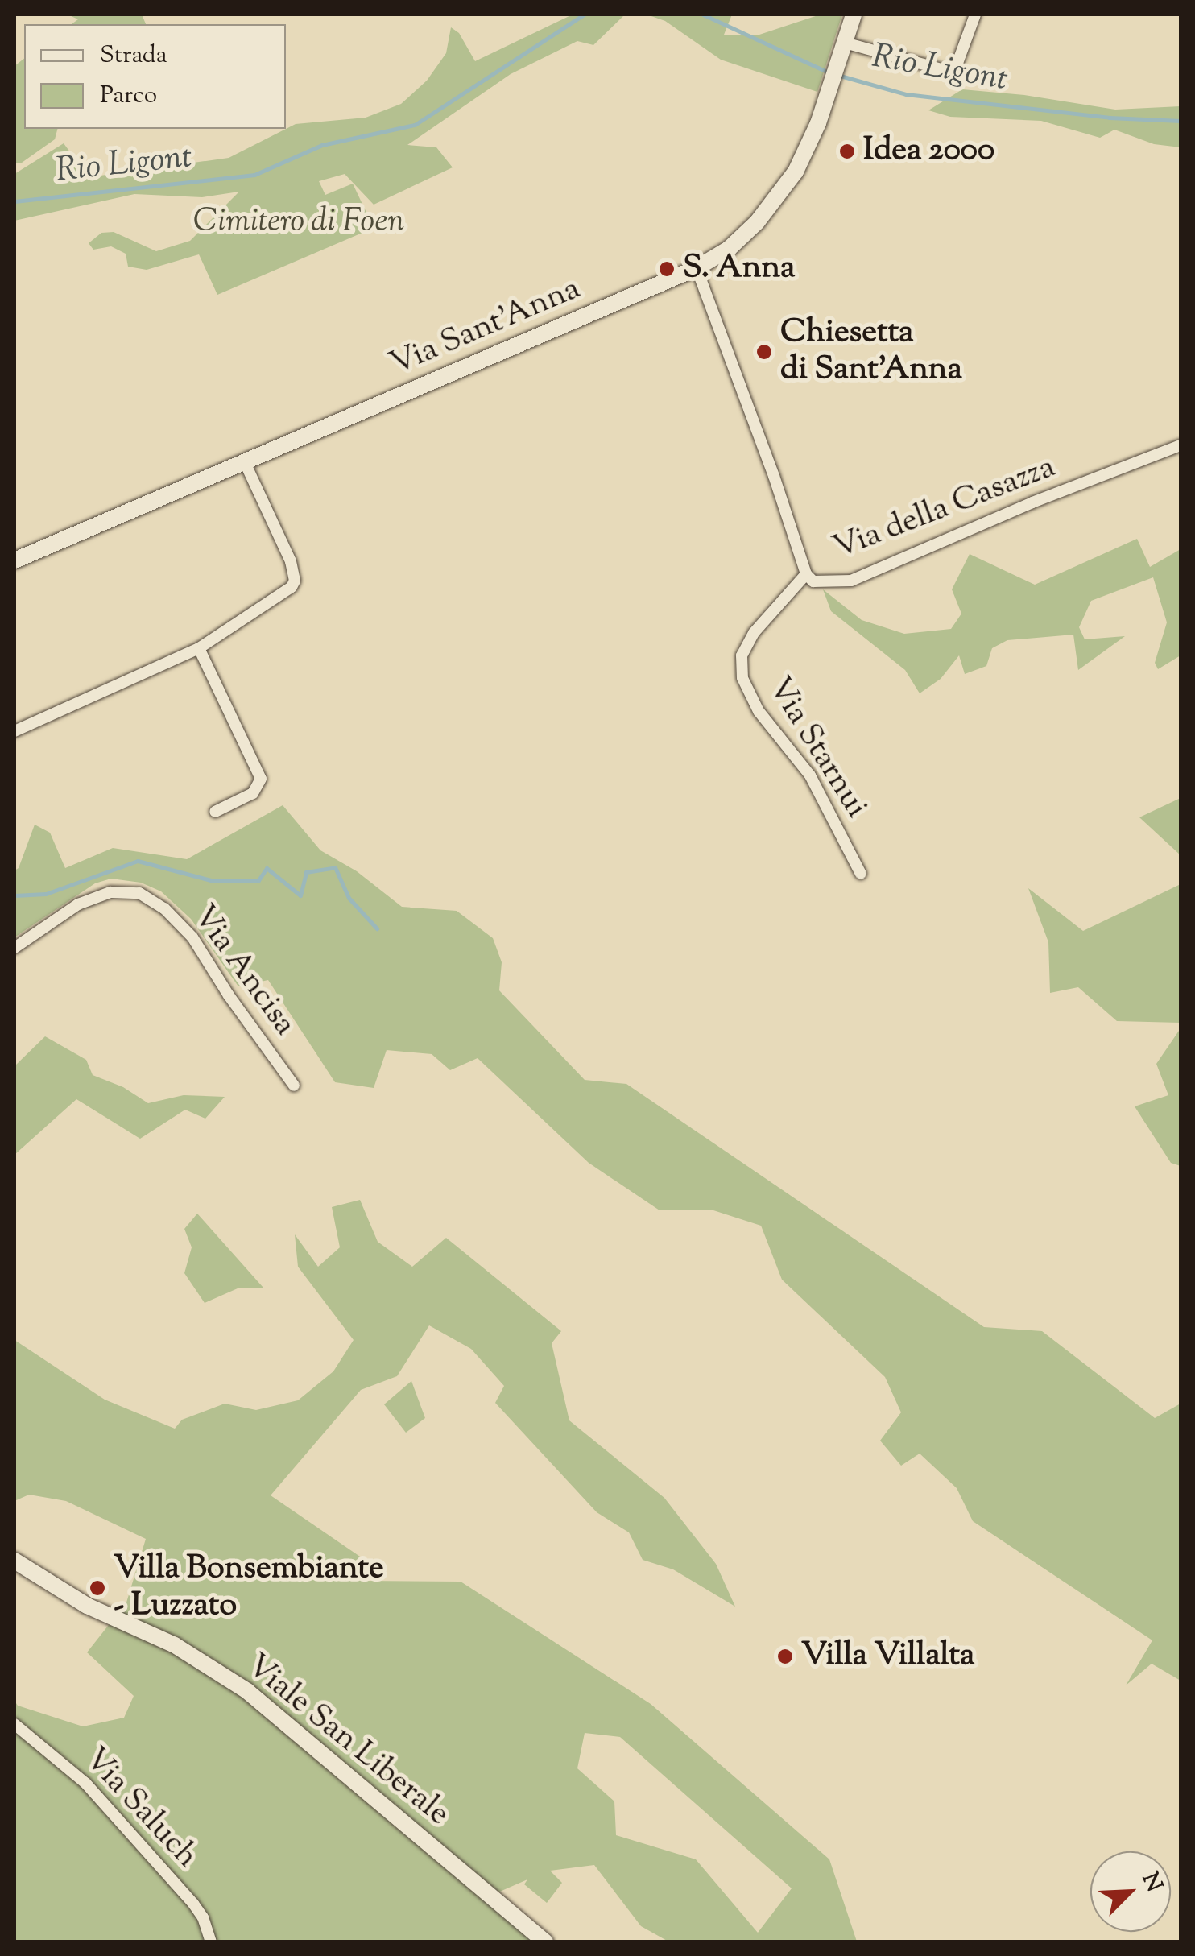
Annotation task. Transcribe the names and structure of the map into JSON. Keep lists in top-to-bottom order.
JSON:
{
  "streets": {
    "main road": ["Via Sant'Anna", "Viale San Liberale"],
    "street": [
      "Via della Casazza",
      "Via Starnui",
      "Via Ancisa",
      "Via Saluch"
    ]
  },
  "crossings": [
    ["Via Sant'Anna", "Via della Casazza"],
    ["Via della Casazza", "Via Starnui"]
  ],
  "water": ["Rio Ligont"],
  "parks": ["Cimitero di Foen"],
  "places": [
    "Idea 2000",
    "S. Anna",
    "Chiesetta di Sant'Anna",
    "Villa Bonsembiante - Luzzato",
    "Villa Villalta"
  ],
  "legend": ["Strada", "Parco"],
  "north": "top right"
}
